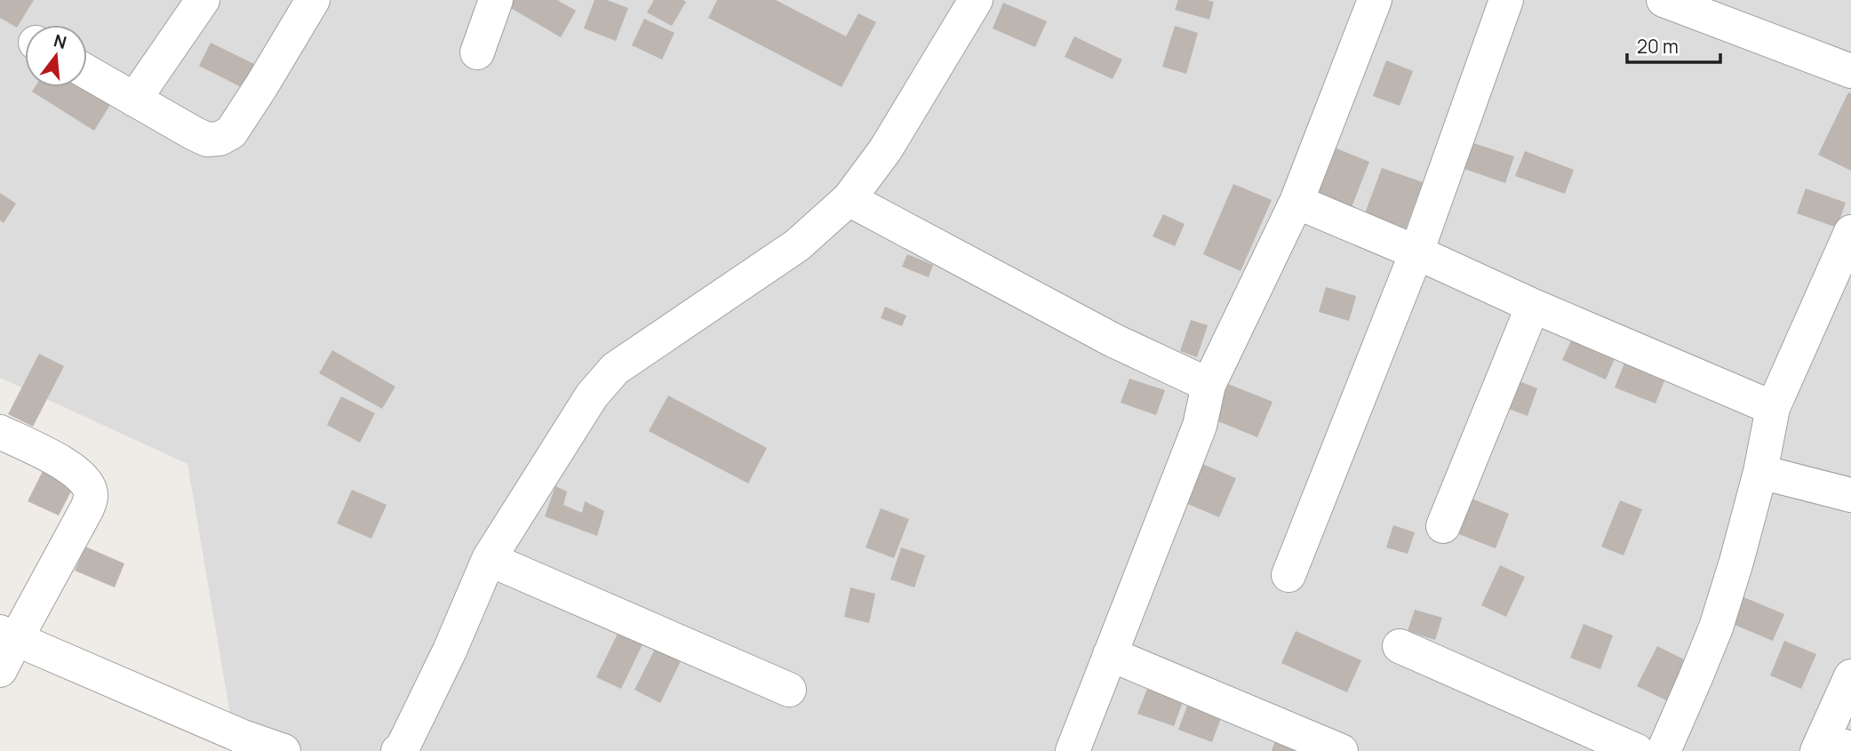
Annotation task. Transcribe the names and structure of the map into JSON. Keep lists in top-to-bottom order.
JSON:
{
  "scale_bar": "20 m",
  "north": "top"
}
